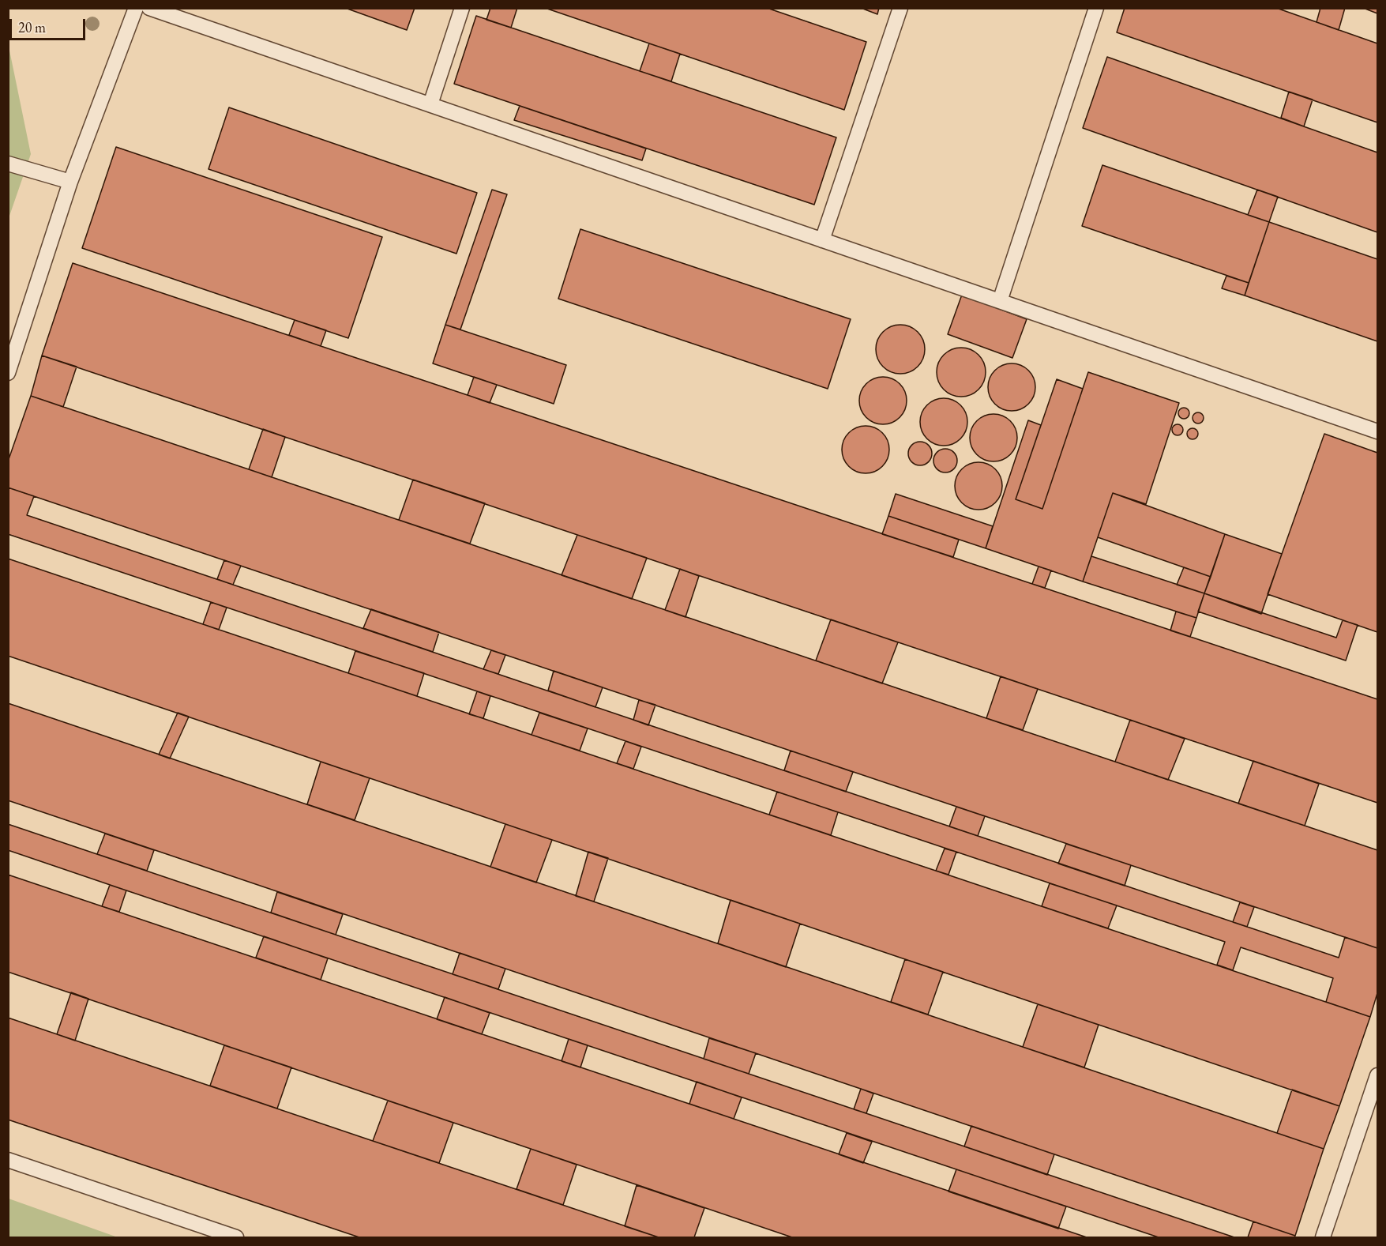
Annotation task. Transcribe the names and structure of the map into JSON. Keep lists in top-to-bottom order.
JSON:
{
  "scale_bar": "20 m"
}
